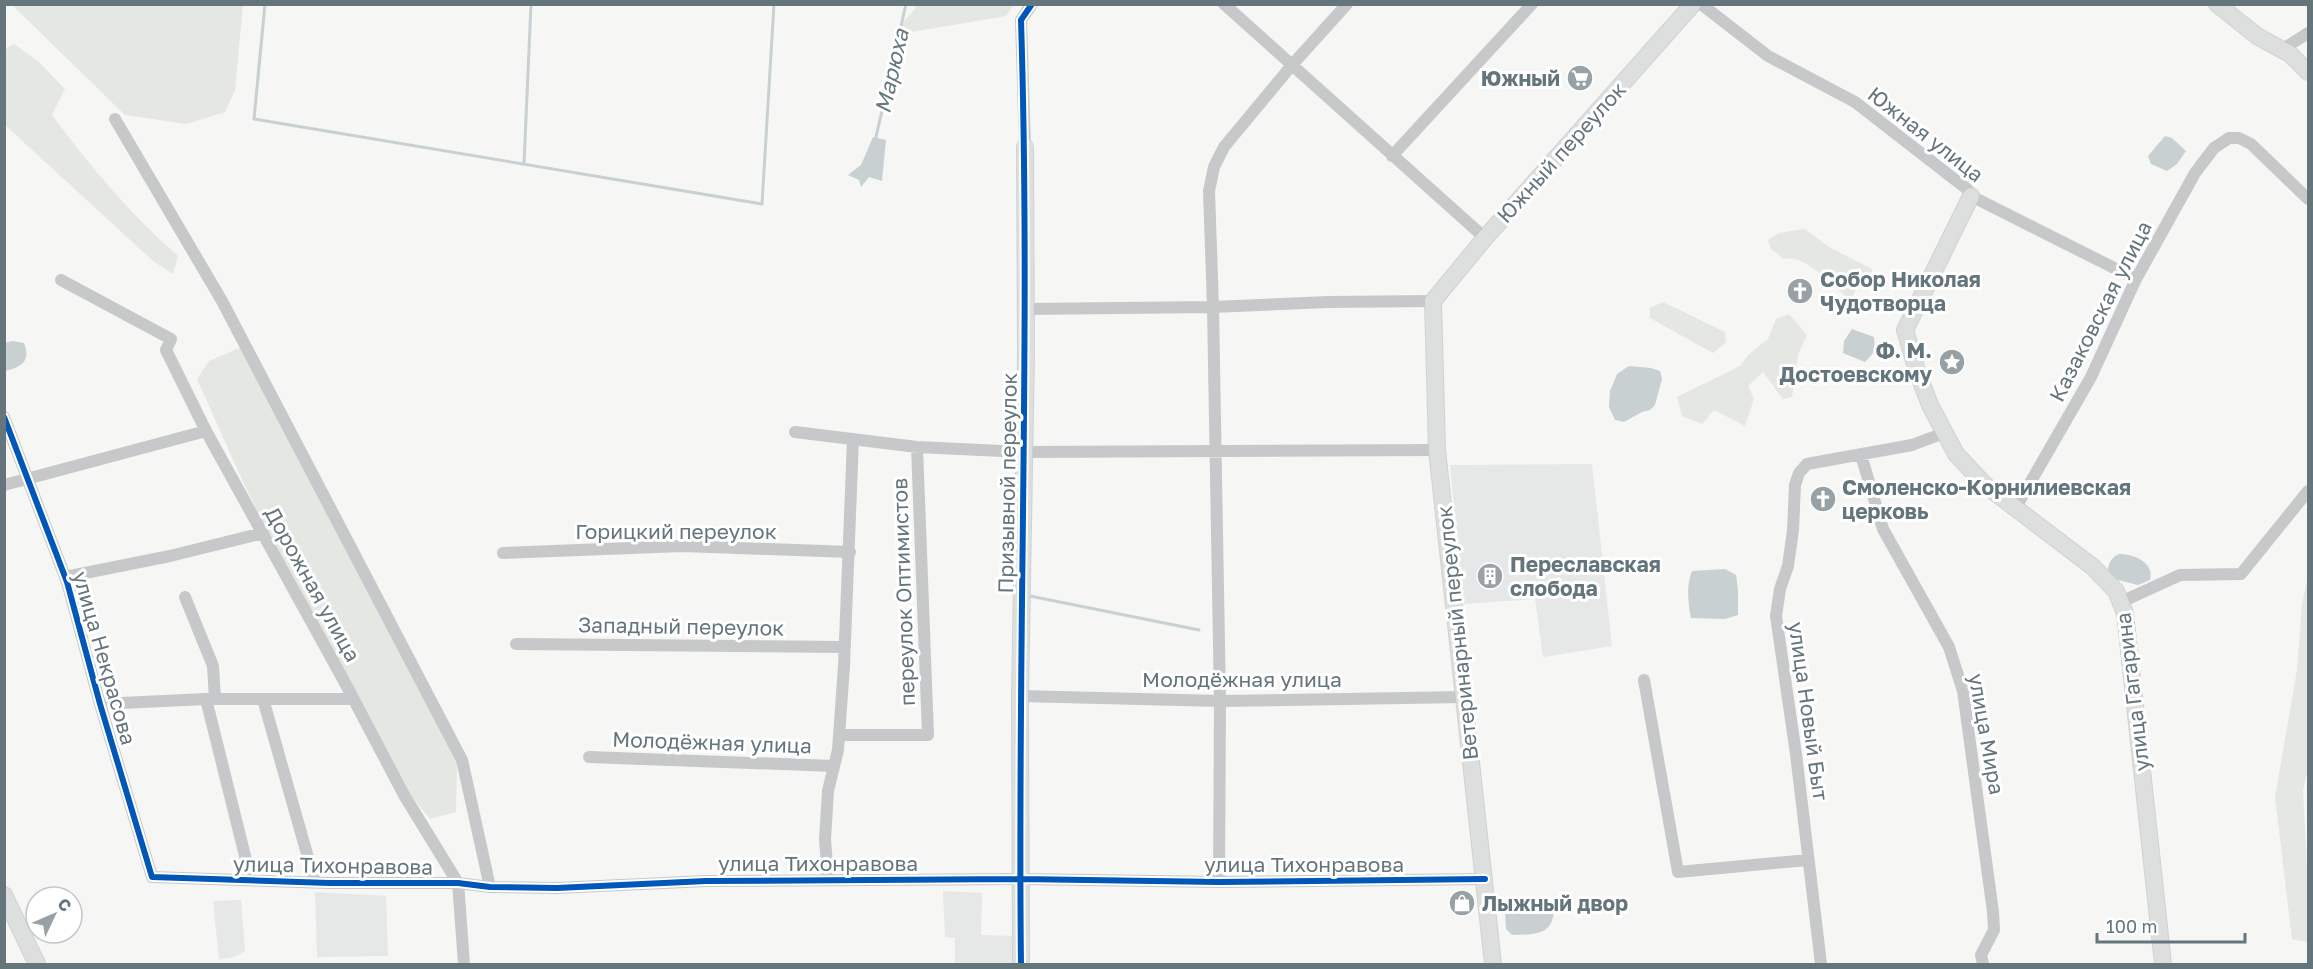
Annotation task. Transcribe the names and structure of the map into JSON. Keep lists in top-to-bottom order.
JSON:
{
  "streets": {
    "street": [
      "Южная улица",
      "Южный переулок",
      "Казаковская улица",
      "Призывной переулок",
      "Горицкий переулок",
      "Дорожная улица",
      "переулок Оптимистов",
      "Западный переулок",
      "Ветеринарный переулок",
      "улица Некрасова",
      "Молодёжная улица",
      "улица Гагарина",
      "улица Новый Быт",
      "улица Мира",
      "улица Тихонравова"
    ]
  },
  "crossings": [
    ["Южная улица", "Казаковская улица"],
    ["Южная улица", "улица Гагарина"],
    ["Южный переулок", "Ветеринарный переулок"],
    ["Казаковская улица", "улица Гагарина"],
    ["Призывной переулок", "Молодёжная улица"],
    ["Призывной переулок", "улица Тихонравова"],
    ["Дорожная улица", "улица Тихонравова"],
    ["Ветеринарный переулок", "Молодёжная улица"],
    ["Ветеринарный переулок", "улица Тихонравова"],
    ["улица Некрасова", "улица Тихонравова"],
    ["улица Гагарина", "улица Новый Быт"],
    ["улица Новый Быт", "улица Мира"]
  ],
  "water": ["Марюха"],
  "places": {
    "supermarket": ["Южный"],
    "church": ["Собор Николая Чудотворца", "Смоленско-Корнилиевская церковь"],
    "place": ["Ф. М. Достоевскому"],
    "building": ["Переславская слобода"],
    "shop": ["Лыжный двор"]
  },
  "scale_bar": "100 m",
  "north": "top right"
}
